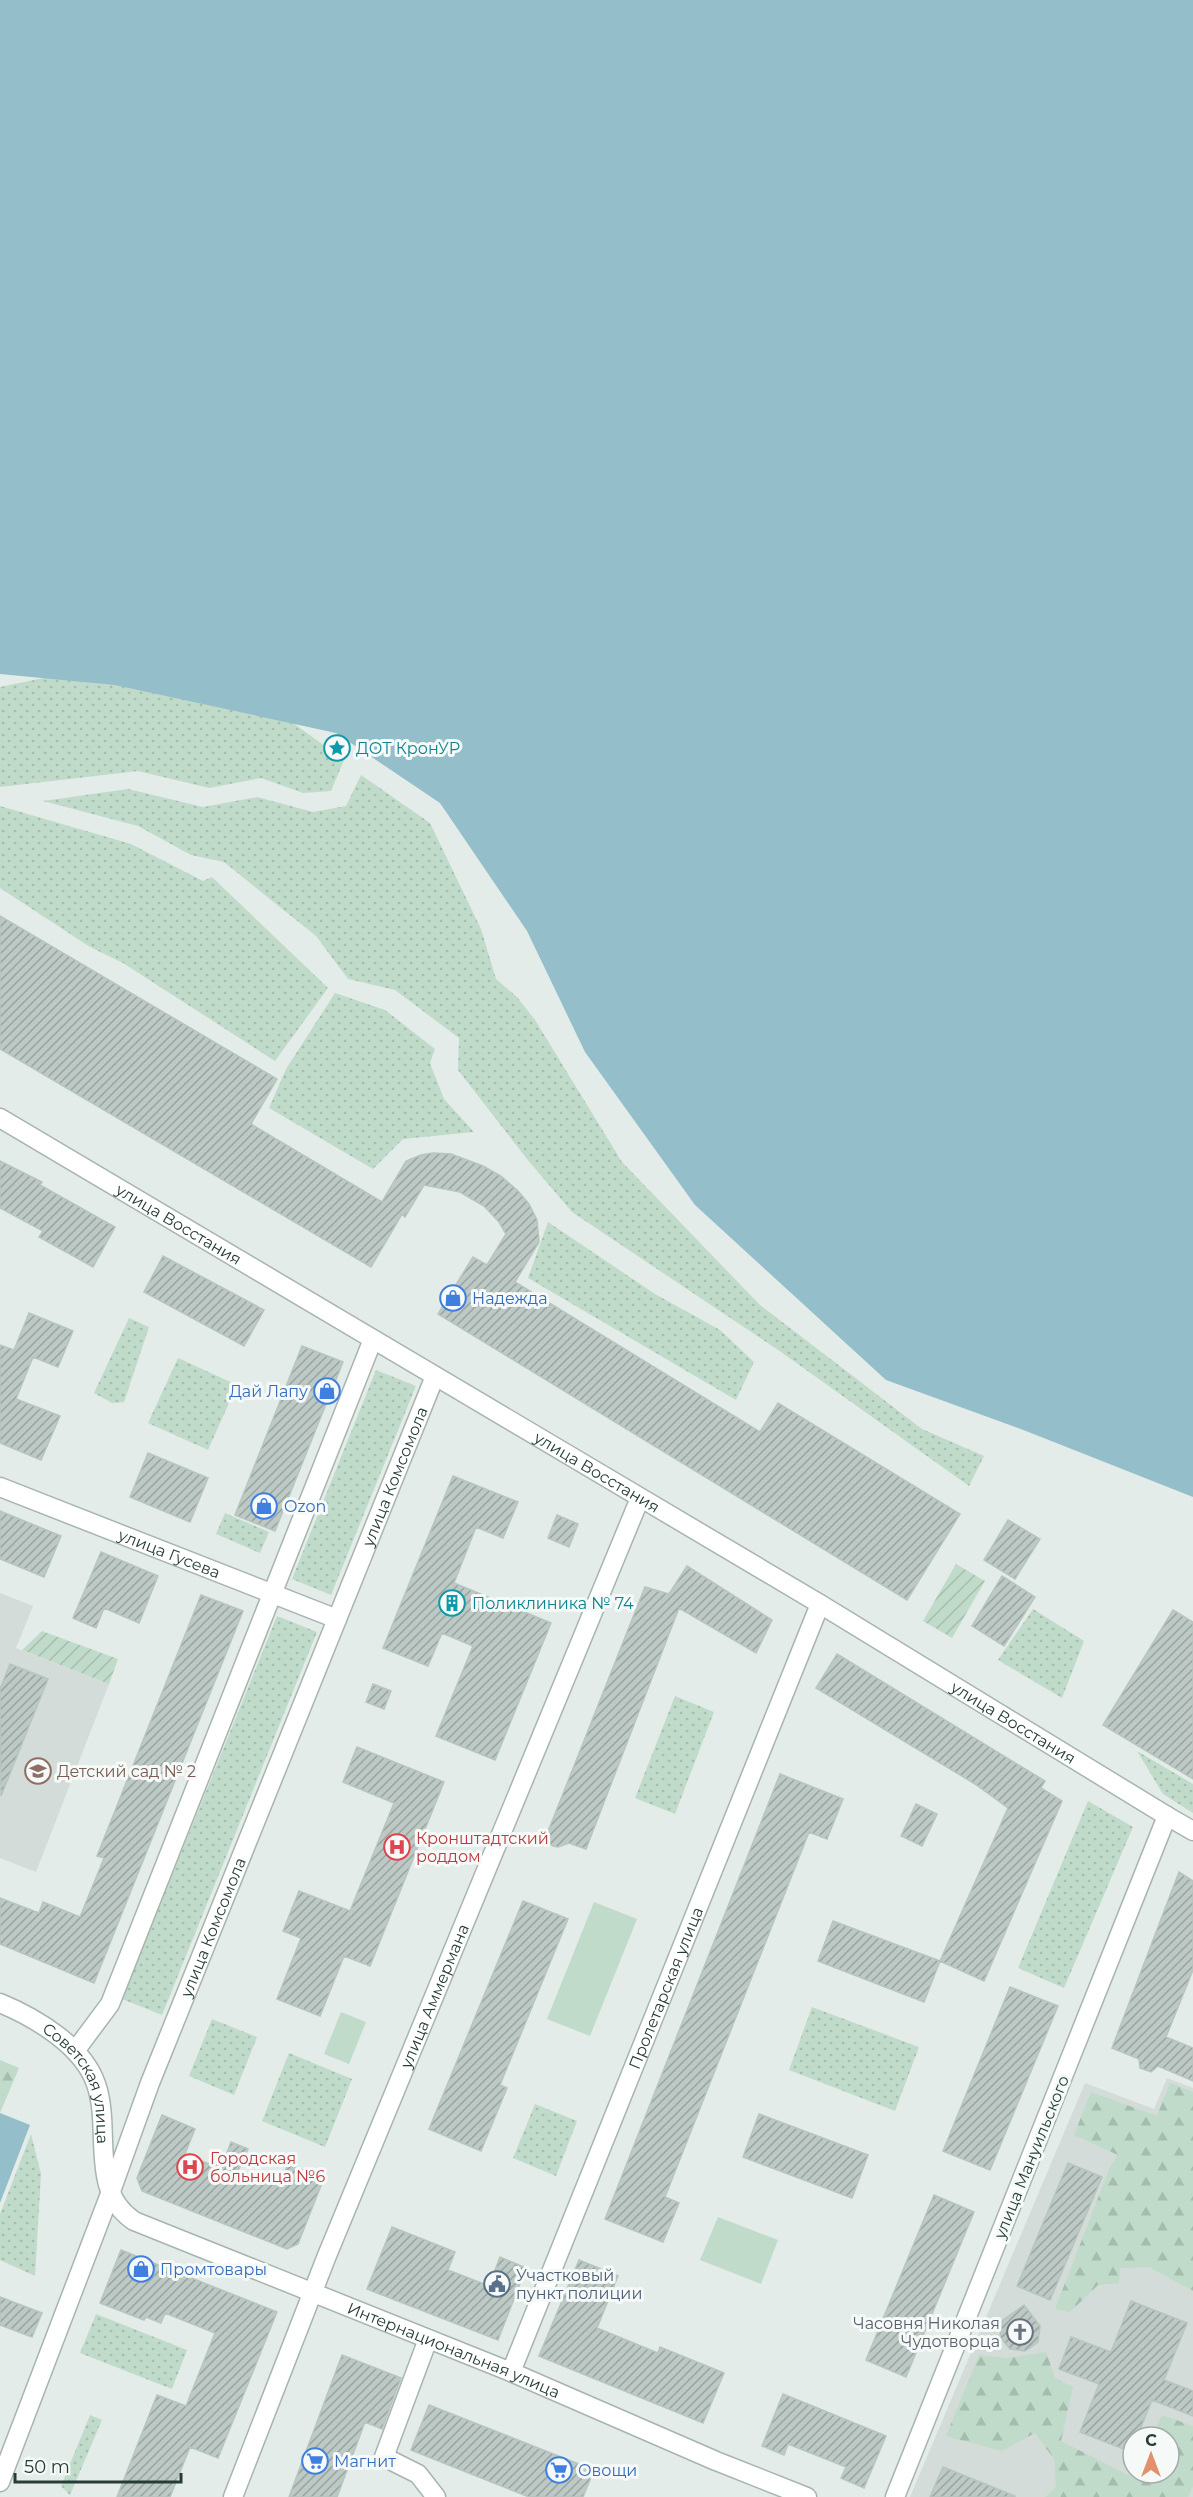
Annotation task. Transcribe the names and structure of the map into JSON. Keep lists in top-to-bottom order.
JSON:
{
  "streets": {
    "street": [
      "улица Восстания",
      "улица Комсомола",
      "улица Гусева",
      "Пролетарская улица",
      "улица Аммермана",
      "Советская улица",
      "улица Мануильского",
      "Интернациональная улица"
    ]
  },
  "crossings": [
    ["улица Восстания", "улица Комсомола"],
    ["улица Восстания", "Пролетарская улица"],
    ["улица Восстания", "улица Аммермана"],
    ["улица Восстания", "улица Мануильского"],
    ["улица Комсомола", "улица Гусева"],
    ["улица Комсомола", "Советская улица"],
    ["улица Комсомола", "Интернациональная улица"],
    ["Пролетарская улица", "Интернациональная улица"],
    ["улица Аммермана", "Интернациональная улица"],
    ["Советская улица", "Интернациональная улица"]
  ],
  "places": {
    "place": ["ДОТ КронУР"],
    "shop": [
      "Надежда",
      "Дай Лапу",
      "Ozon",
      "Промтовары"
    ],
    "building": ["Поликлиника № 74"],
    "school or university": ["Детский сад № 2"],
    "hospital": ["Кронштадтский роддом", "Городская больница №6"],
    "public building": ["Участковый пункт полиции"],
    "church": ["Часовня Николая Чудотворца"],
    "supermarket": ["Магнит", "Овощи"]
  },
  "scale_bar": "50 m",
  "north": "top"
}
